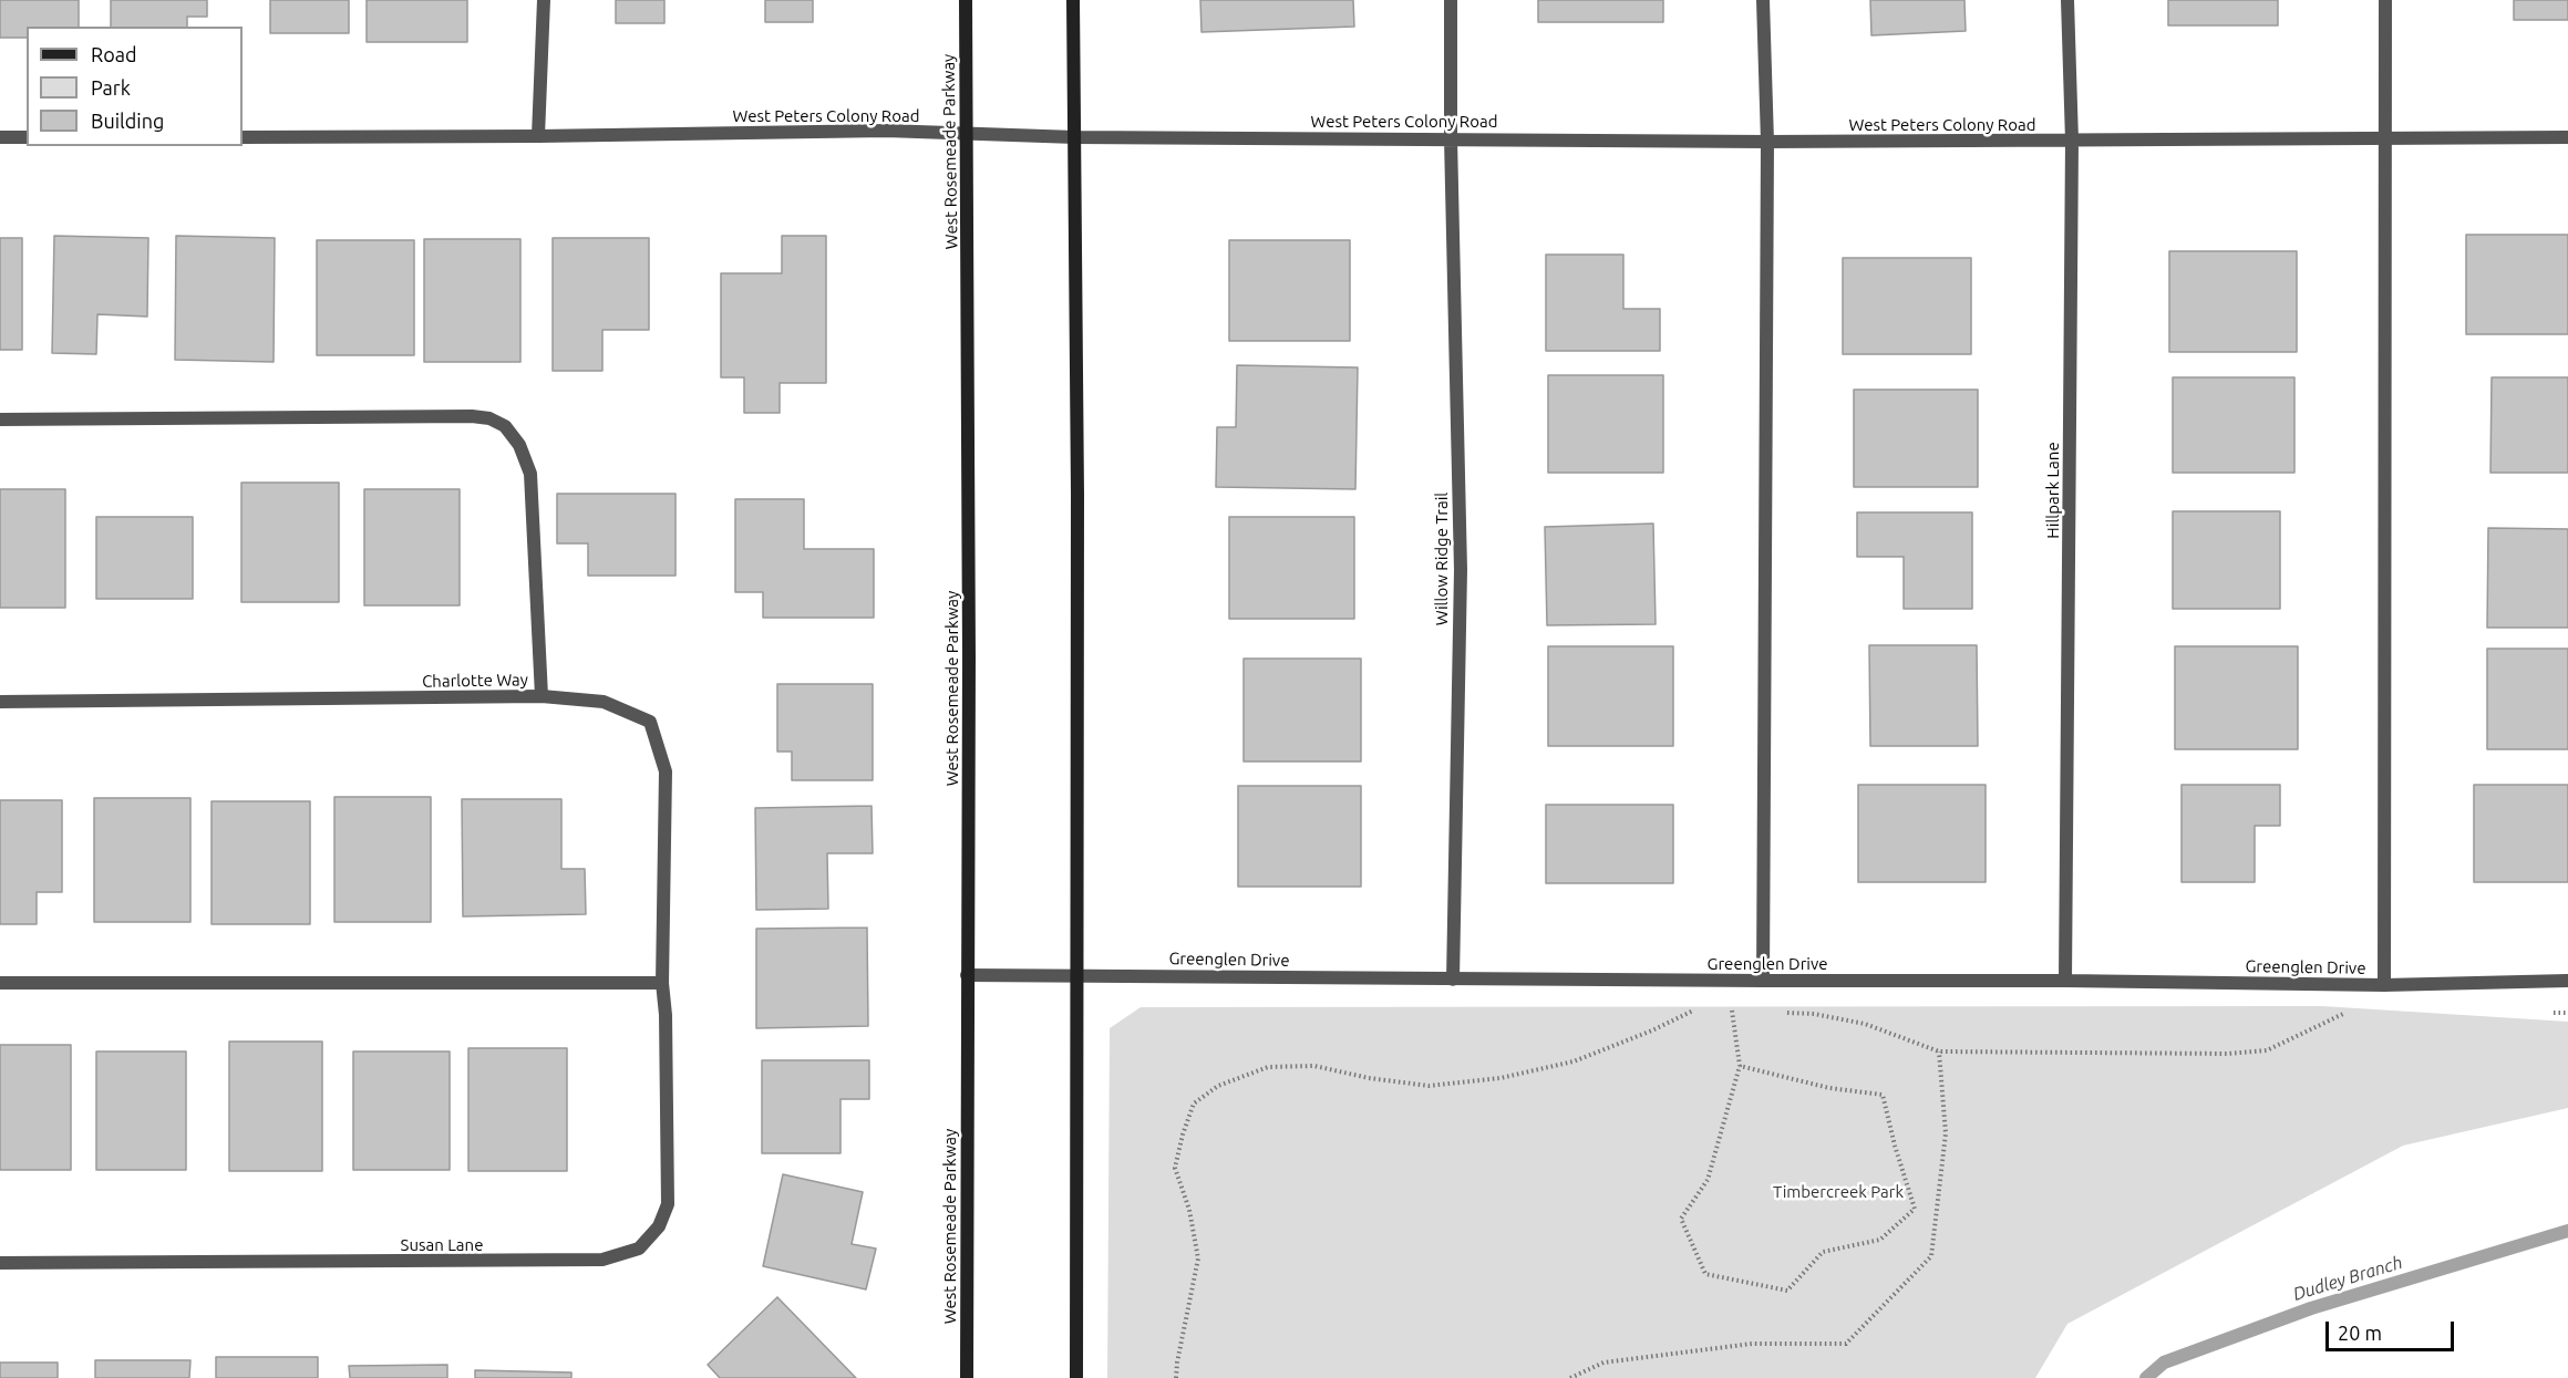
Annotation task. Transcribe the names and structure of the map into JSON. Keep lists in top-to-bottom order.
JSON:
{
  "streets": {
    "main road": ["West Rosemeade Parkway"],
    "street": [
      "West Peters Colony Road",
      "Hillpark Lane",
      "Willow Ridge Trail",
      "Charlotte Way",
      "Greenglen Drive",
      "Susan Lane"
    ]
  },
  "crossings": [
    ["West Peters Colony Road", "West Rosemeade Parkway"],
    ["West Peters Colony Road", "Hillpark Lane"],
    ["West Peters Colony Road", "Willow Ridge Trail"],
    ["West Rosemeade Parkway", "Greenglen Drive"],
    ["Hillpark Lane", "Greenglen Drive"],
    ["Willow Ridge Trail", "Greenglen Drive"],
    ["Charlotte Way", "Susan Lane"]
  ],
  "water": ["Dudley Branch"],
  "parks": ["Timbercreek Park"],
  "legend": ["Road", "Park", "Building"],
  "scale_bar": "20 m"
}
